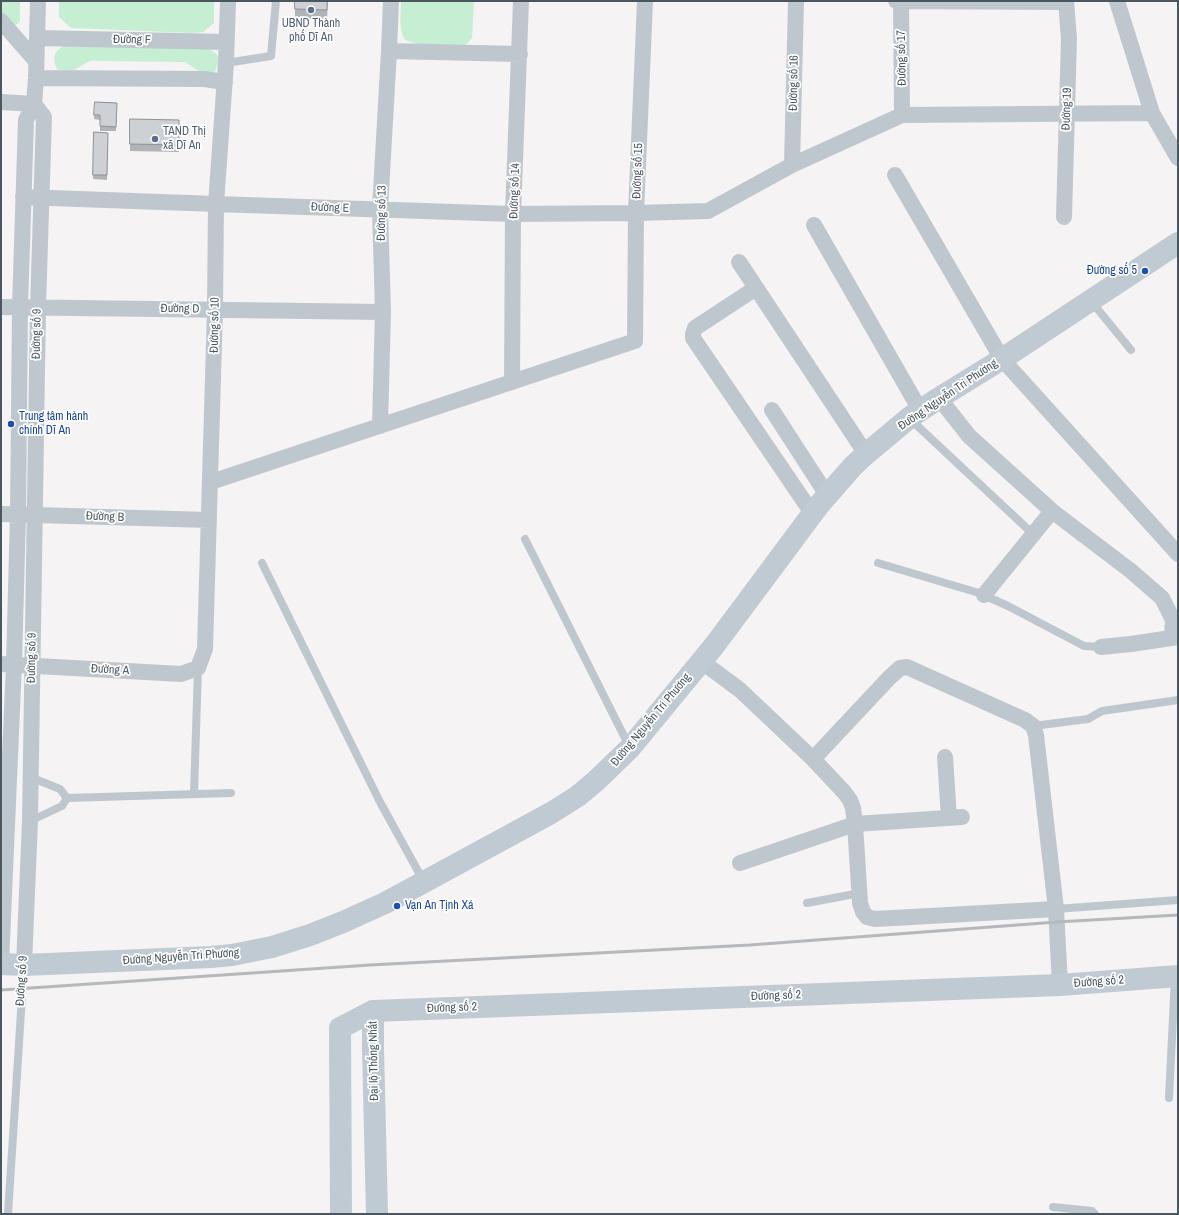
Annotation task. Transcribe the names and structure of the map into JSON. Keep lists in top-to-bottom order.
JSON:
{
  "streets": {
    "main road": ["Đường Nguyễn Tri Phương", "Đường số 2", "Đại lộ Thống Nhất"],
    "street": [
      "Đường F",
      "Đường số 17",
      "Đường số 16",
      "Đường 19",
      "Đường số 15",
      "Đường số 14",
      "Đường E",
      "Đường số 13",
      "Đường D",
      "Đường số 10",
      "Đường số 9",
      "Đường B",
      "Đường A"
    ]
  },
  "crossings": [
    ["Đường F", "Đường số 10"],
    ["Đường F", "Đường số 9"],
    ["Đường số 17", "Đường E"],
    ["Đường số 16", "Đường E"],
    ["Đường số 15", "Đường số 14"],
    ["Đường số 15", "Đường E"],
    ["Đường số 14", "Đường E"],
    ["Đường E", "Đường số 13"],
    ["Đường E", "Đường số 10"],
    ["Đường E", "Đường số 9"],
    ["Đường số 13", "Đường D"],
    ["Đường D", "Đường số 10"],
    ["Đường D", "Đường số 9"],
    ["Đường số 10", "Đường B"],
    ["Đường số 10", "Đường A"],
    ["Đường số 9", "Đường Nguyễn Tri Phương"],
    ["Đường số 9", "Đường B"],
    ["Đường số 9", "Đường A"],
    ["Đường số 2", "Đại lộ Thống Nhất"]
  ],
  "places": [
    "UBND Thành phố Dĩ An",
    "TAND Thị xã Dĩ An",
    "Đường số 5",
    "Trung tâm hành chính Dĩ An",
    "Vạn An Tịnh Xá"
  ]
}
